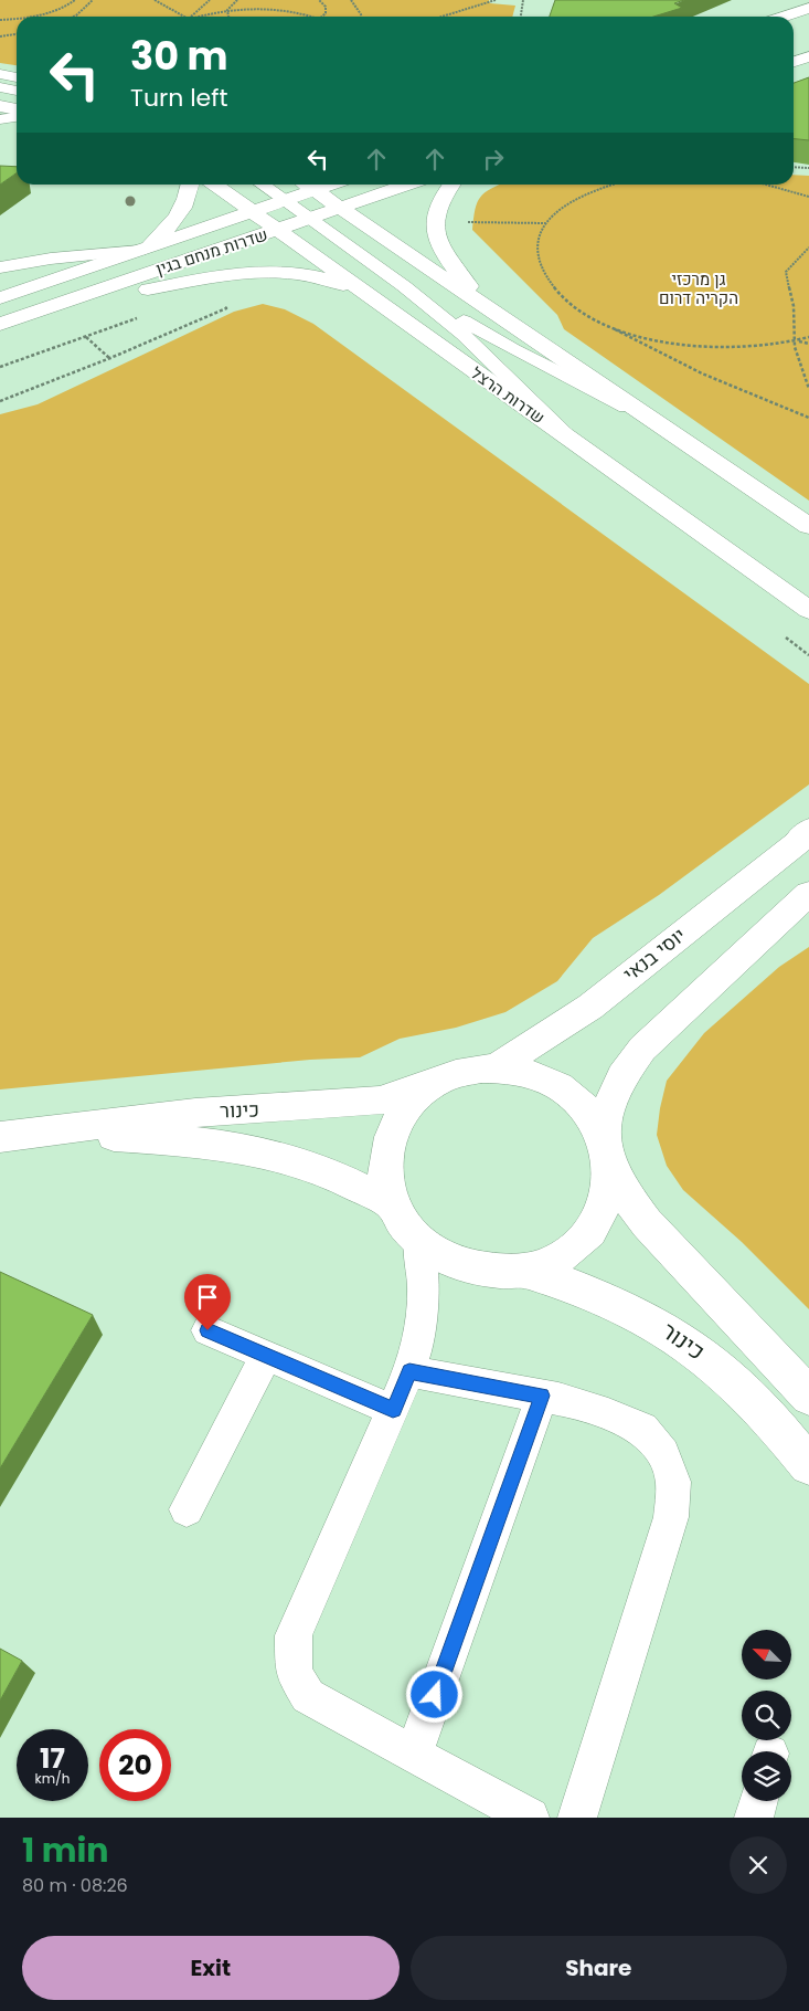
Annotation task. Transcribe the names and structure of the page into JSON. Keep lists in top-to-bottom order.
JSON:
{
  "streets": {
    "main road": [
      "שדרות מנחם בגין",
      "שדרות הרצל",
      "יוסי בנאי",
      "כינור"
    ]
  },
  "crossings": [
    ["שדרות מנחם בגין", "שדרות הרצל"]
  ],
  "parks": ["גן מרכזי הקריה דרום"],
  "north": "top left",
  "page": {
    "turn": ["30 m", "Turn left"],
    "speed": "17 km/h",
    "limit": "20",
    "heading": ["1 min", "80 m · 08:26"],
    "buttons": ["Exit", "Share"]
  }
}
